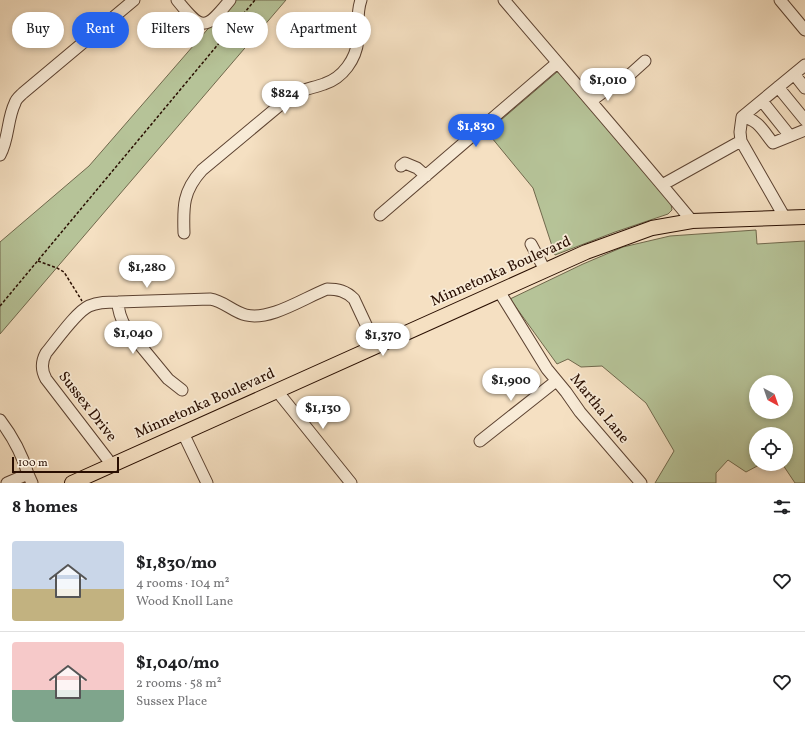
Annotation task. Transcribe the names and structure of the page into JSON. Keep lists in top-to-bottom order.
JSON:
{
  "streets": {
    "main road": ["Minnetonka Boulevard"],
    "street": ["Sussex Drive", "Martha Lane"]
  },
  "crossings": [
    ["Minnetonka Boulevard", "Sussex Drive"],
    ["Minnetonka Boulevard", "Martha Lane"]
  ],
  "scale_bar": "100 m",
  "north": "bottom right",
  "page": {
    "chip": [
      "Buy",
      "Rent",
      "Filters",
      "New",
      "Apartment"
    ],
    "price": [
      "$1,010",
      "$824",
      "$1,830",
      "$1,280",
      "$1,040",
      "$1,370",
      "$1,900",
      "$1,130"
    ],
    "scale": "100 m",
    "heading": "8 homes",
    "list": [
      {
        "name": "$1,830/mo",
        "note": "4 rooms · 104 m² · Wood Knoll Lane"
      },
      {
        "name": "$1,040/mo",
        "note": "2 rooms · 58 m² · Sussex Place"
      }
    ]
  }
}
